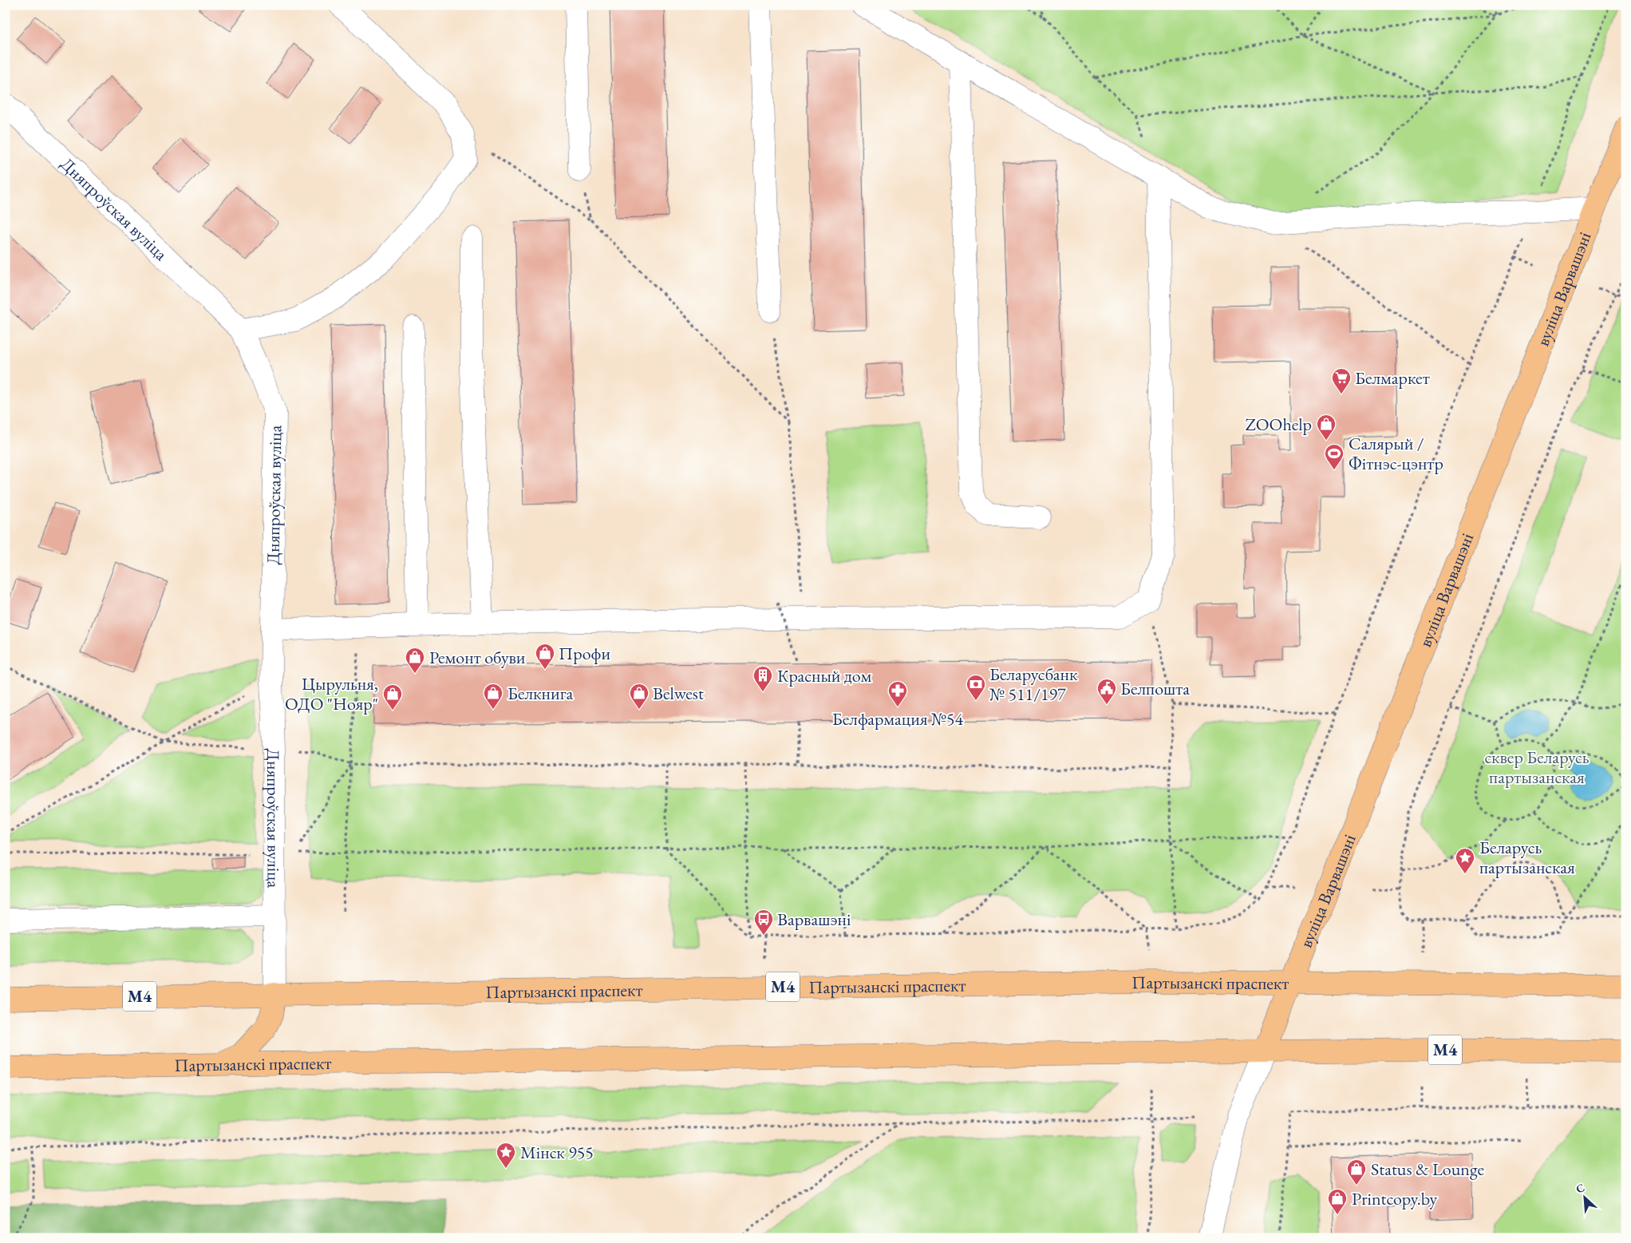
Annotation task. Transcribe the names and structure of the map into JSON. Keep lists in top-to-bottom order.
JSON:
{
  "streets": {
    "main road": ["вуліца Варвашэні", "Партызанскі праспект", "М4"],
    "street": ["Дняпроўская вуліца"]
  },
  "crossings": [
    ["Дняпроўская вуліца", "Партызанскі праспект"],
    ["вуліца Варвашэні", "Партызанскі праспект"]
  ],
  "parks": ["сквер Беларусь партызанская"],
  "places": {
    "supermarket": ["Белмаркет"],
    "shop": [
      "ZOOhelp",
      "Профи",
      "Ремонт обуви",
      "Белкнига",
      "Belwest",
      "Цырульня, ОДО \"Нояр\"",
      "Status & Lounge",
      "Printcopy.by"
    ],
    "sports": ["Салярый / Фітнэс-цэнтр"],
    "building": ["Красный дом"],
    "bank": ["Беларусбанк № 511/197"],
    "public building": ["Белпошта"],
    "pharmacy": ["Белфармация №54"],
    "place": ["Беларусь партызанская", "Мінск 955"],
    "bus stop": ["Варвашэні"]
  },
  "north": "top left"
}
